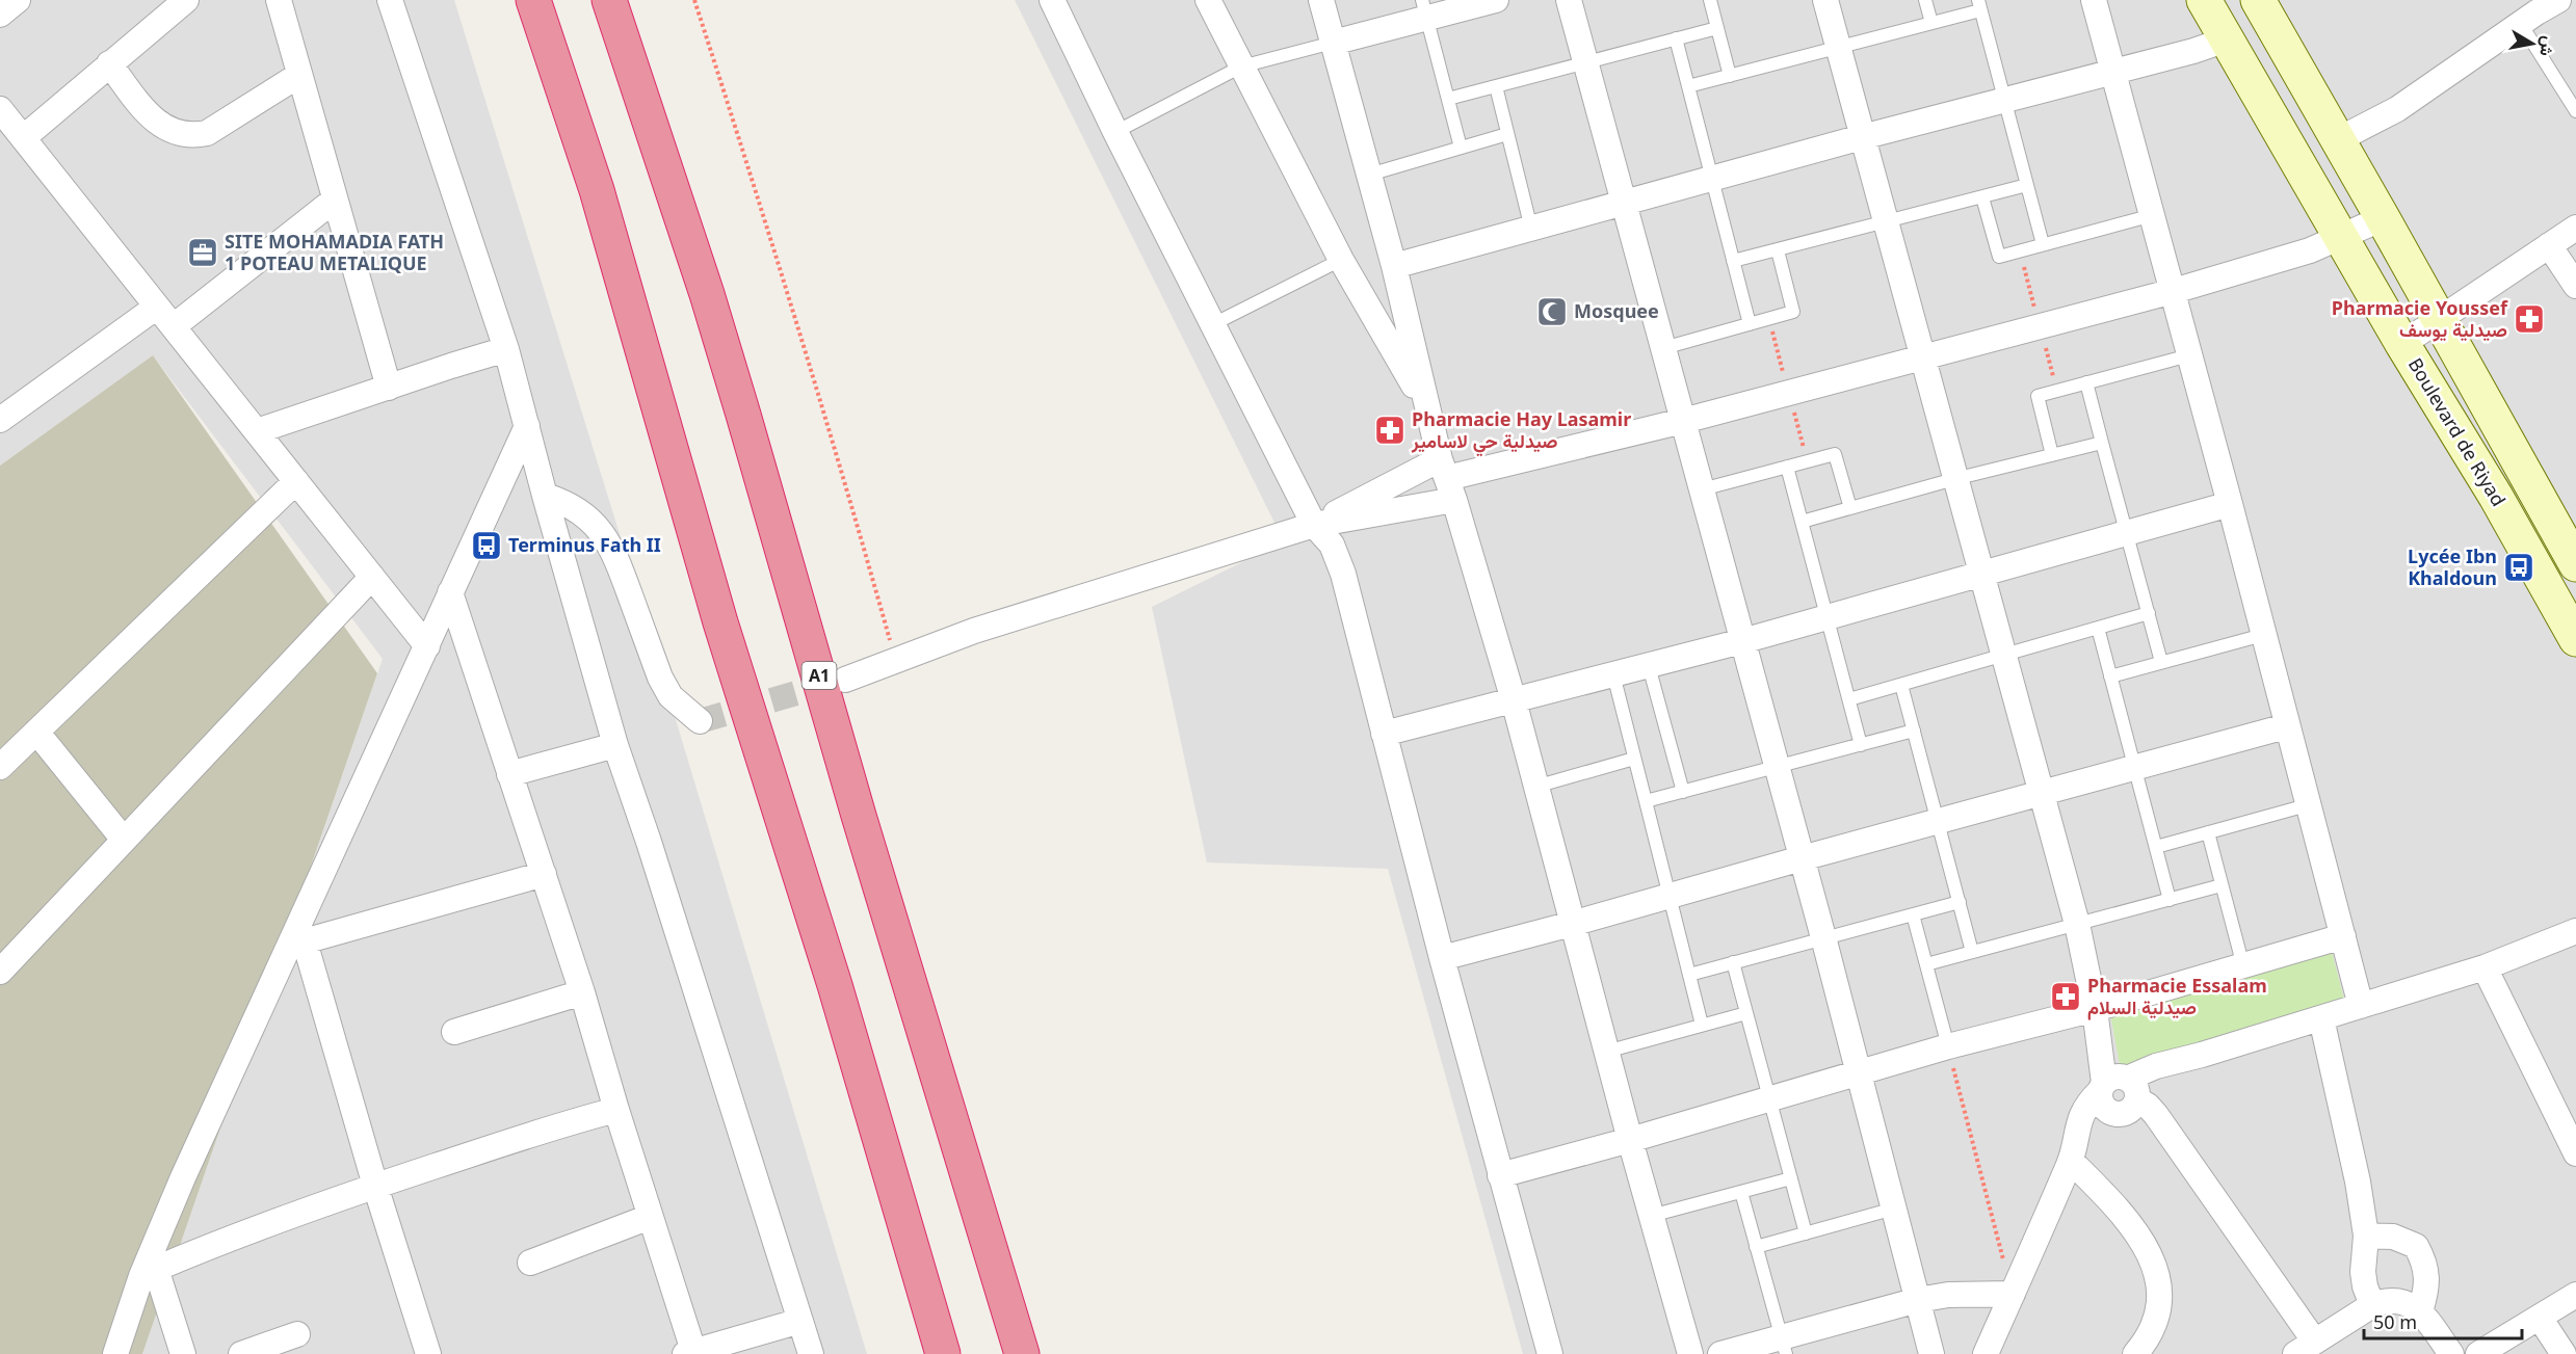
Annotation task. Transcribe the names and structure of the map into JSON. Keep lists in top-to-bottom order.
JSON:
{
  "streets": {
    "highway": ["A1"],
    "main road": ["Boulevard de Riyad"]
  },
  "places": {
    "office": ["SITE MOHAMADIA FATH 1 POTEAU METALIQUE"],
    "mosque": ["Mosquee"],
    "pharmacy": ["Pharmacie Youssef صيدلية يوسف", "Pharmacie Hay Lasamir صيدلية حي لاسامير", "Pharmacie Essalam صيدلية السلام"],
    "bus stop": ["Terminus Fath II", "Lycée Ibn Khaldoun"]
  },
  "scale_bar": "50 m",
  "north": "right"
}
